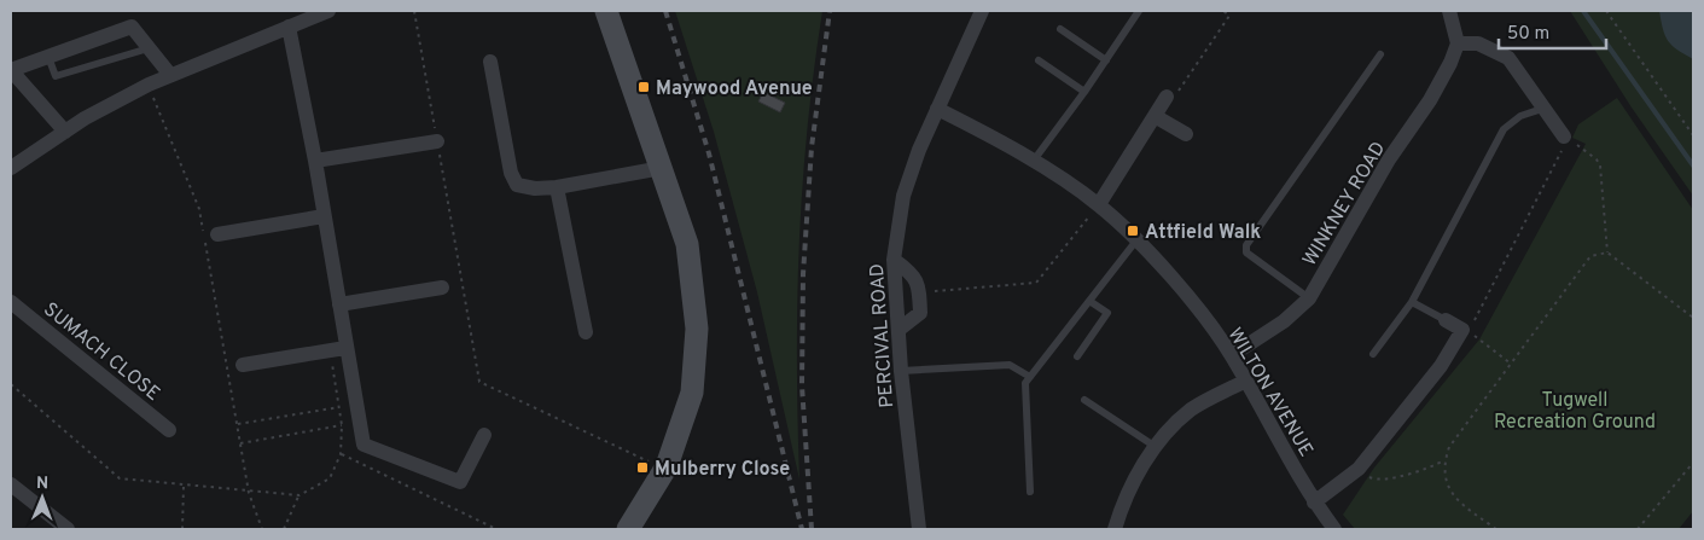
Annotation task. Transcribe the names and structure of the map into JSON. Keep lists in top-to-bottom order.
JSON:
{
  "streets": {
    "street": [
      "WINKNEY ROAD",
      "PERCIVAL ROAD",
      "SUMACH CLOSE",
      "WILTON AVENUE"
    ]
  },
  "crossings": [
    ["WINKNEY ROAD", "WILTON AVENUE"],
    ["PERCIVAL ROAD", "WILTON AVENUE"]
  ],
  "parks": ["Tugwell Recreation Ground"],
  "places": {
    "transit": ["Maywood Avenue", "Attfield Walk", "Mulberry Close"]
  },
  "scale_bar": "50 m",
  "north": "top"
}
